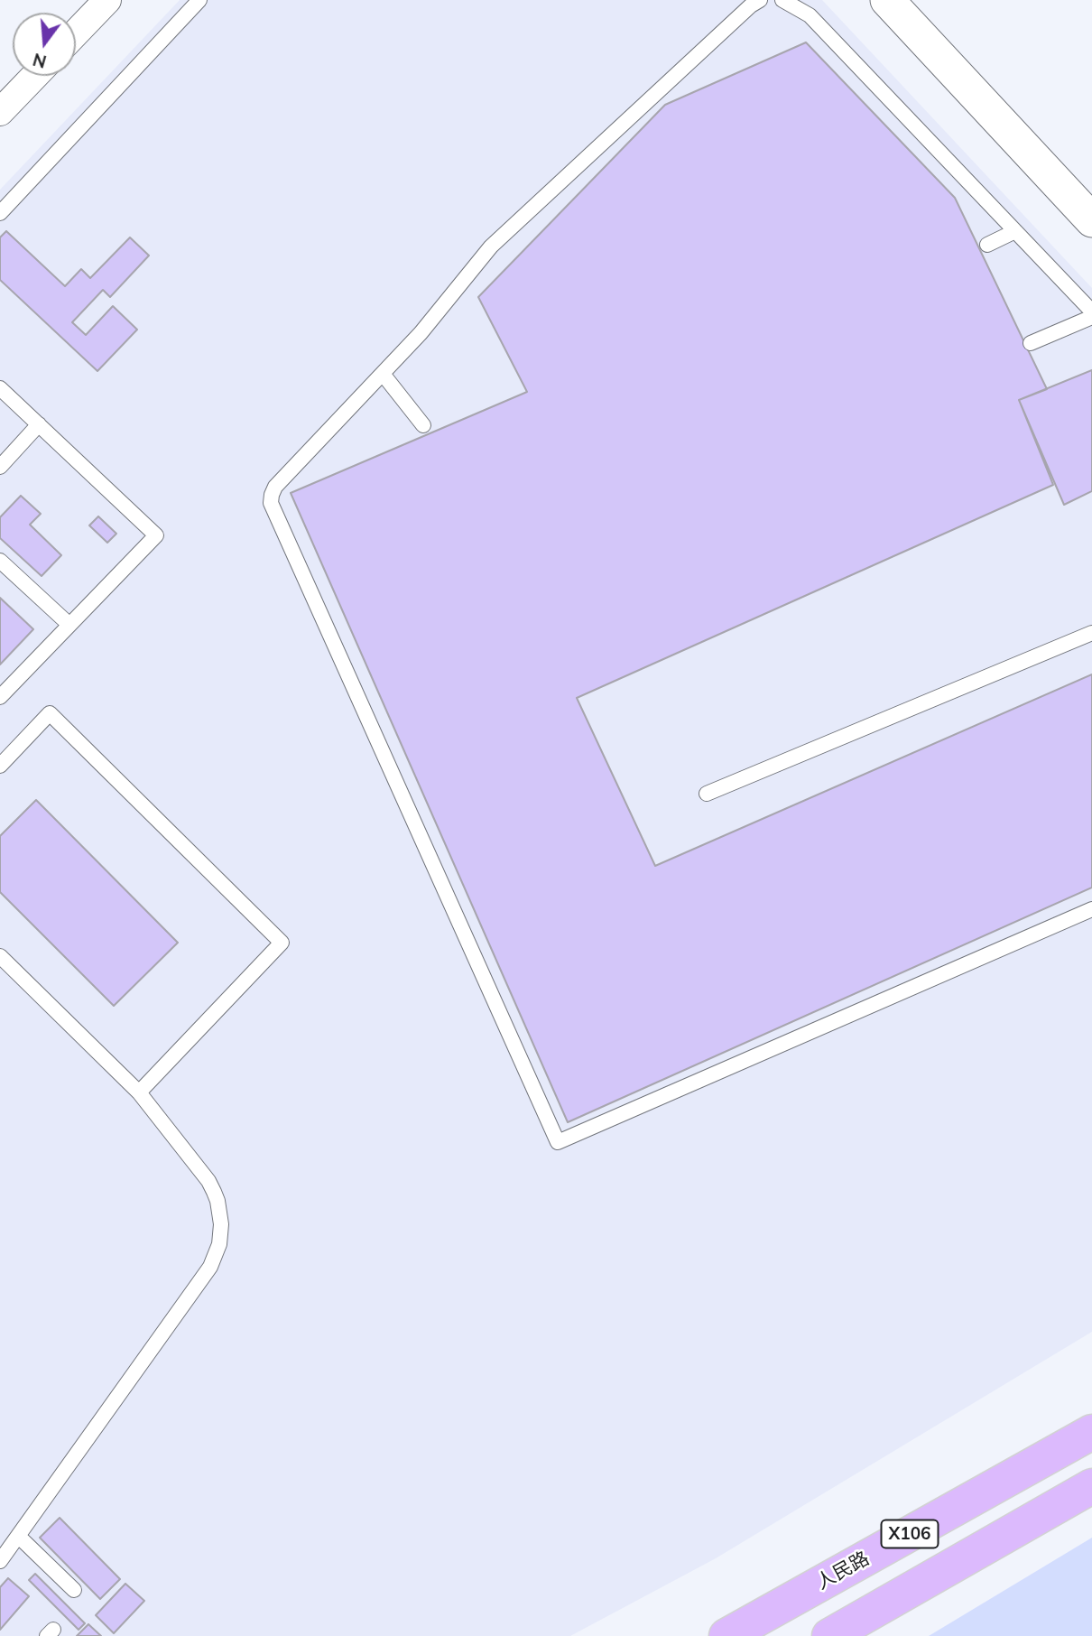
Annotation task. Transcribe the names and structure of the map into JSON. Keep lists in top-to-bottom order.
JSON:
{
  "streets": {
    "main road": ["X106", "人民路"]
  },
  "north": "bottom"
}
